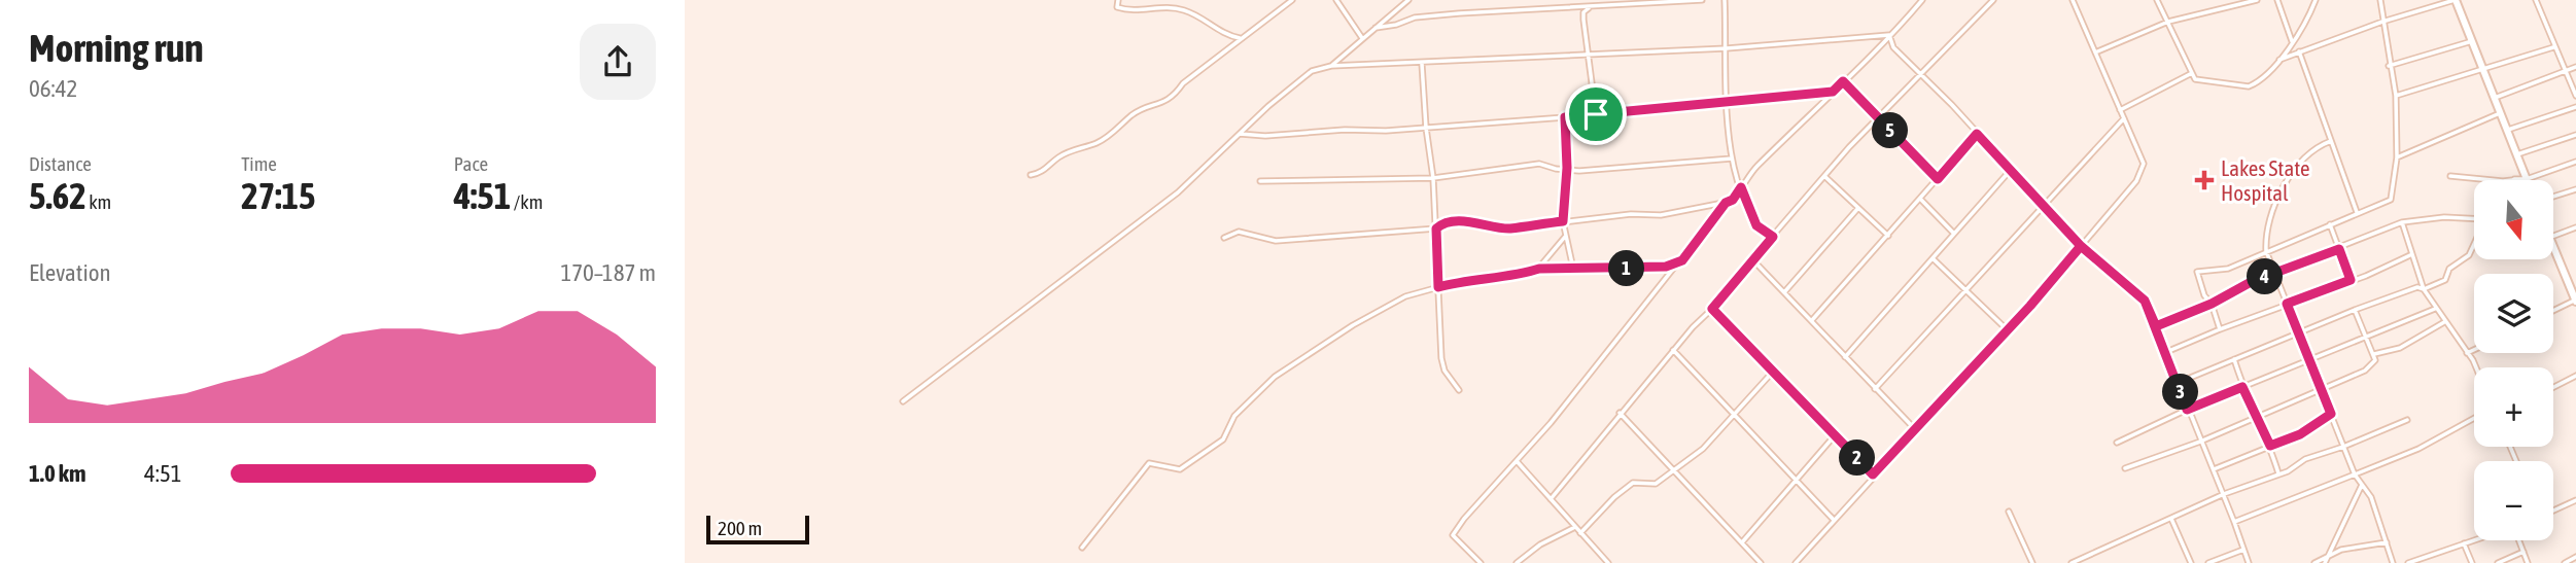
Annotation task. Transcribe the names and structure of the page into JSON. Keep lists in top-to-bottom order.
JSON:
{
  "places": {
    "health": ["Lakes State Hospital"]
  },
  "scale_bar": "200 m",
  "north": "bottom",
  "page": {
    "heading": ["Morning run", "06:42"],
    "pins": [
      "5",
      "1",
      "4",
      "3",
      "2"
    ],
    "stats": [
      ["Distance", "5.62 km"],
      ["Time", "27:15"],
      ["Pace", "4:51 /km"]
    ],
    "map_buttons": ["+", "−"],
    "chart": ["Elevation", "170–187 m"],
    "list": [
      {
        "name": "1.0 km",
        "note": "4:51"
      }
    ],
    "scale": "200 m"
  }
}
